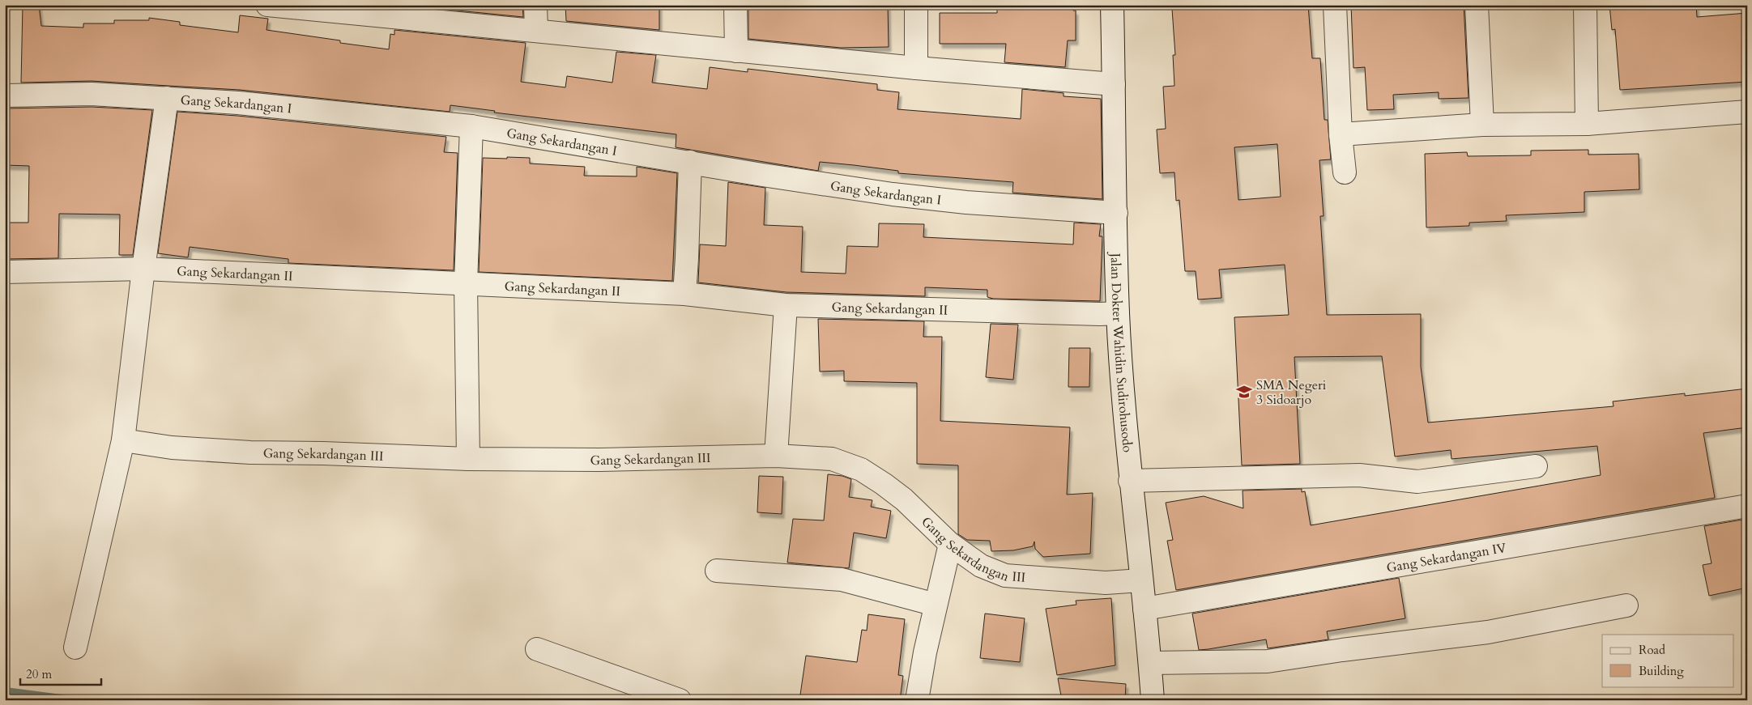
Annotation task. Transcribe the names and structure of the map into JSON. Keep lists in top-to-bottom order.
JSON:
{
  "streets": {
    "street": [
      "Gang Sekardangan I",
      "Gang Sekardangan II",
      "Jalan Dokter Wahidin Sudirohusodo",
      "Gang Sekardangan III",
      "Gang Sekardangan IV"
    ]
  },
  "crossings": [
    ["Gang Sekardangan I", "Jalan Dokter Wahidin Sudirohusodo"],
    ["Gang Sekardangan II", "Jalan Dokter Wahidin Sudirohusodo"],
    ["Jalan Dokter Wahidin Sudirohusodo", "Gang Sekardangan III"],
    ["Jalan Dokter Wahidin Sudirohusodo", "Gang Sekardangan IV"]
  ],
  "places": {
    "school or university": ["SMA Negeri 3 Sidoarjo"]
  },
  "legend": ["Road", "Building"],
  "scale_bar": "20 m"
}
